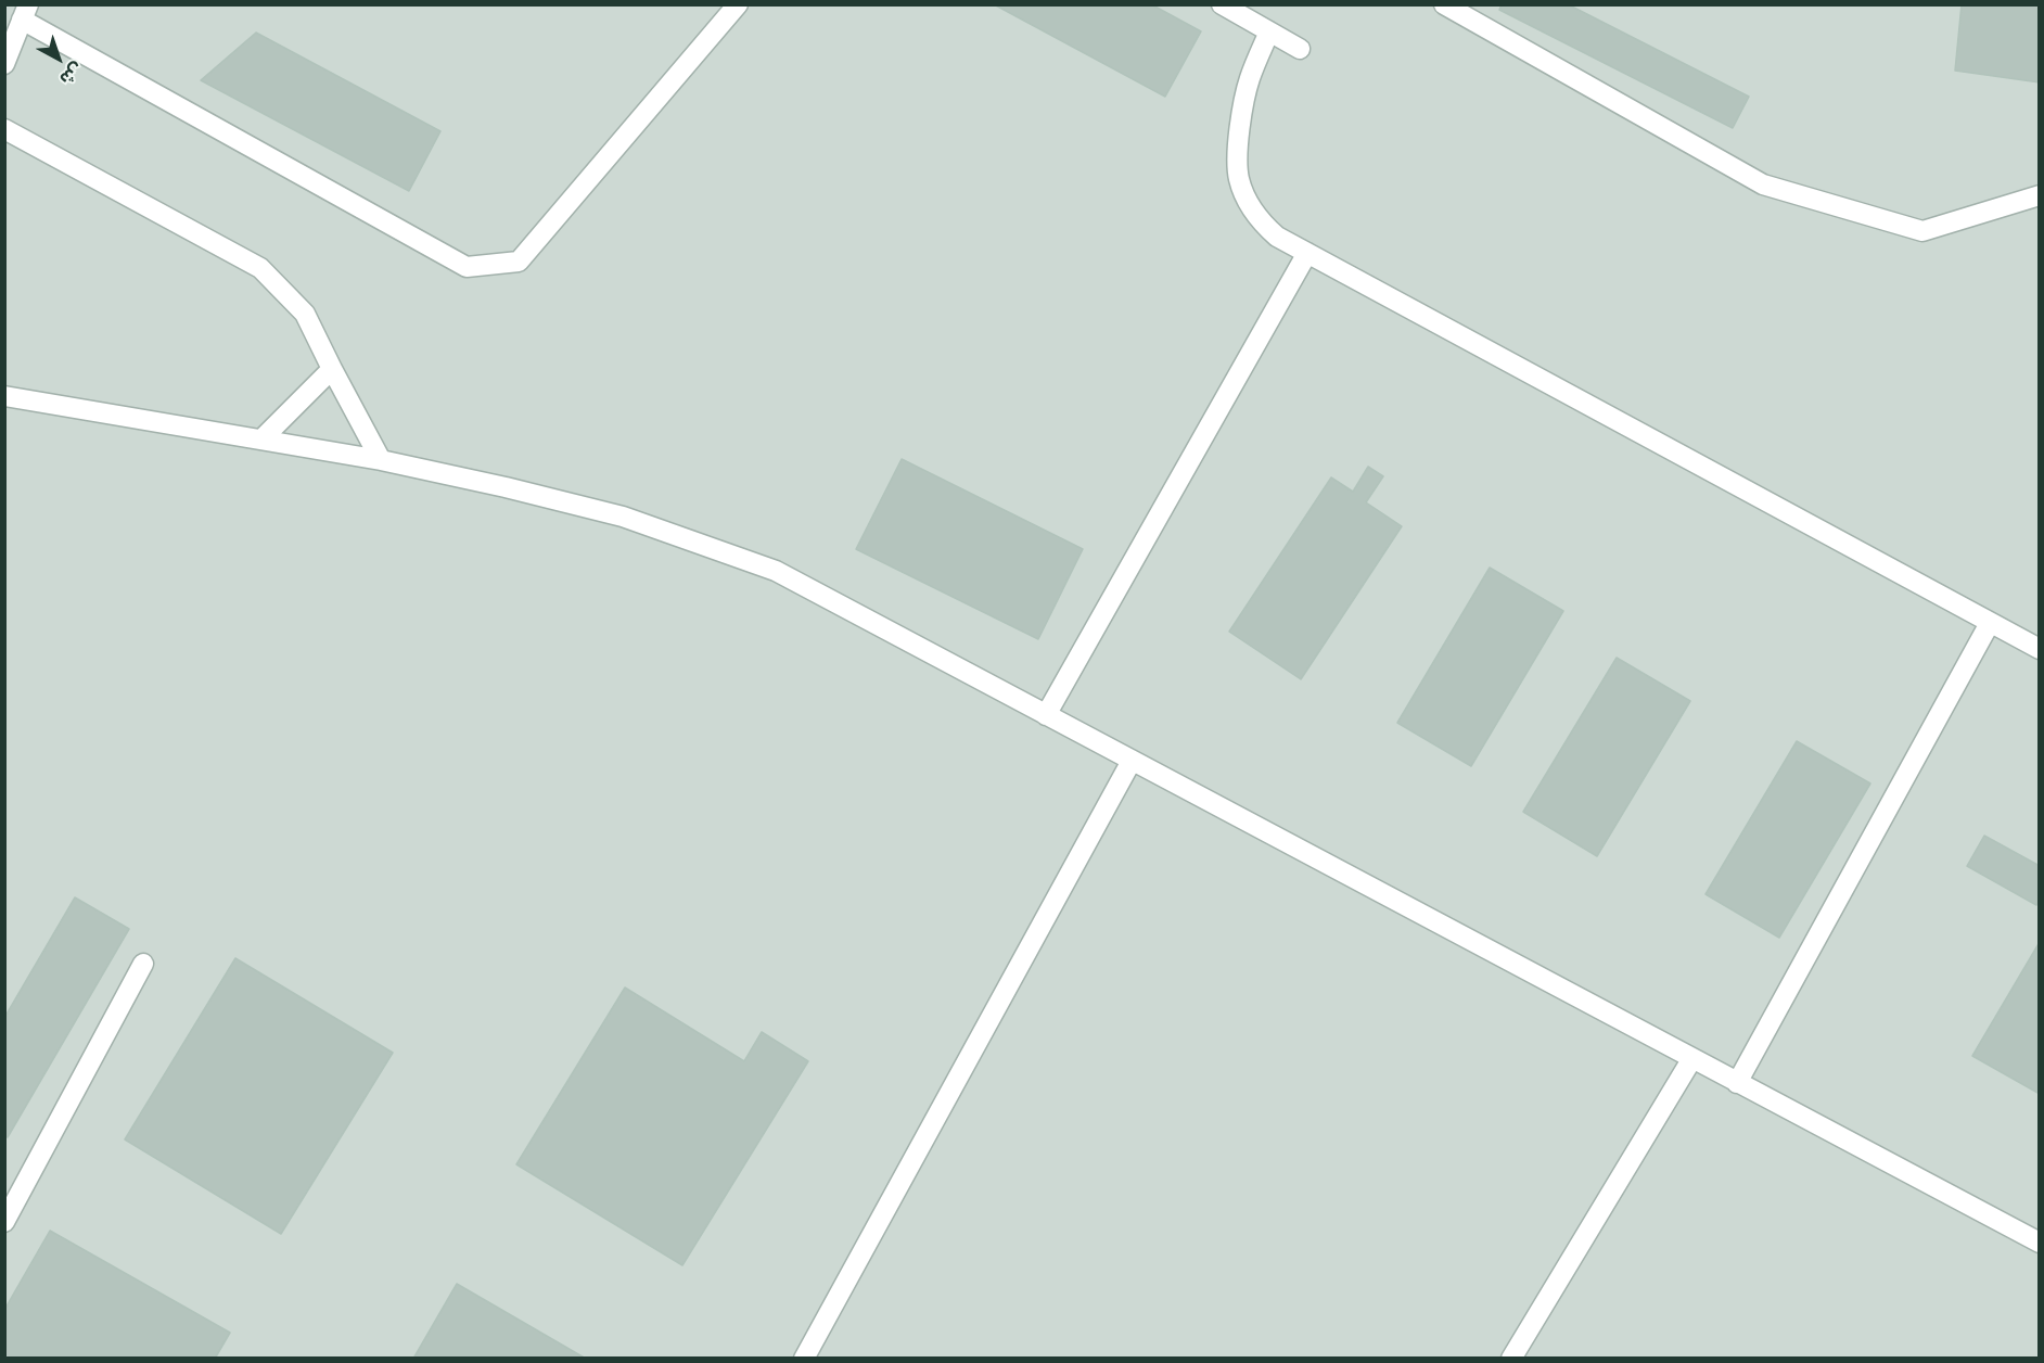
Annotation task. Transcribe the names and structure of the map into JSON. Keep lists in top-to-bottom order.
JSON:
{
  "north": "bottom right"
}
